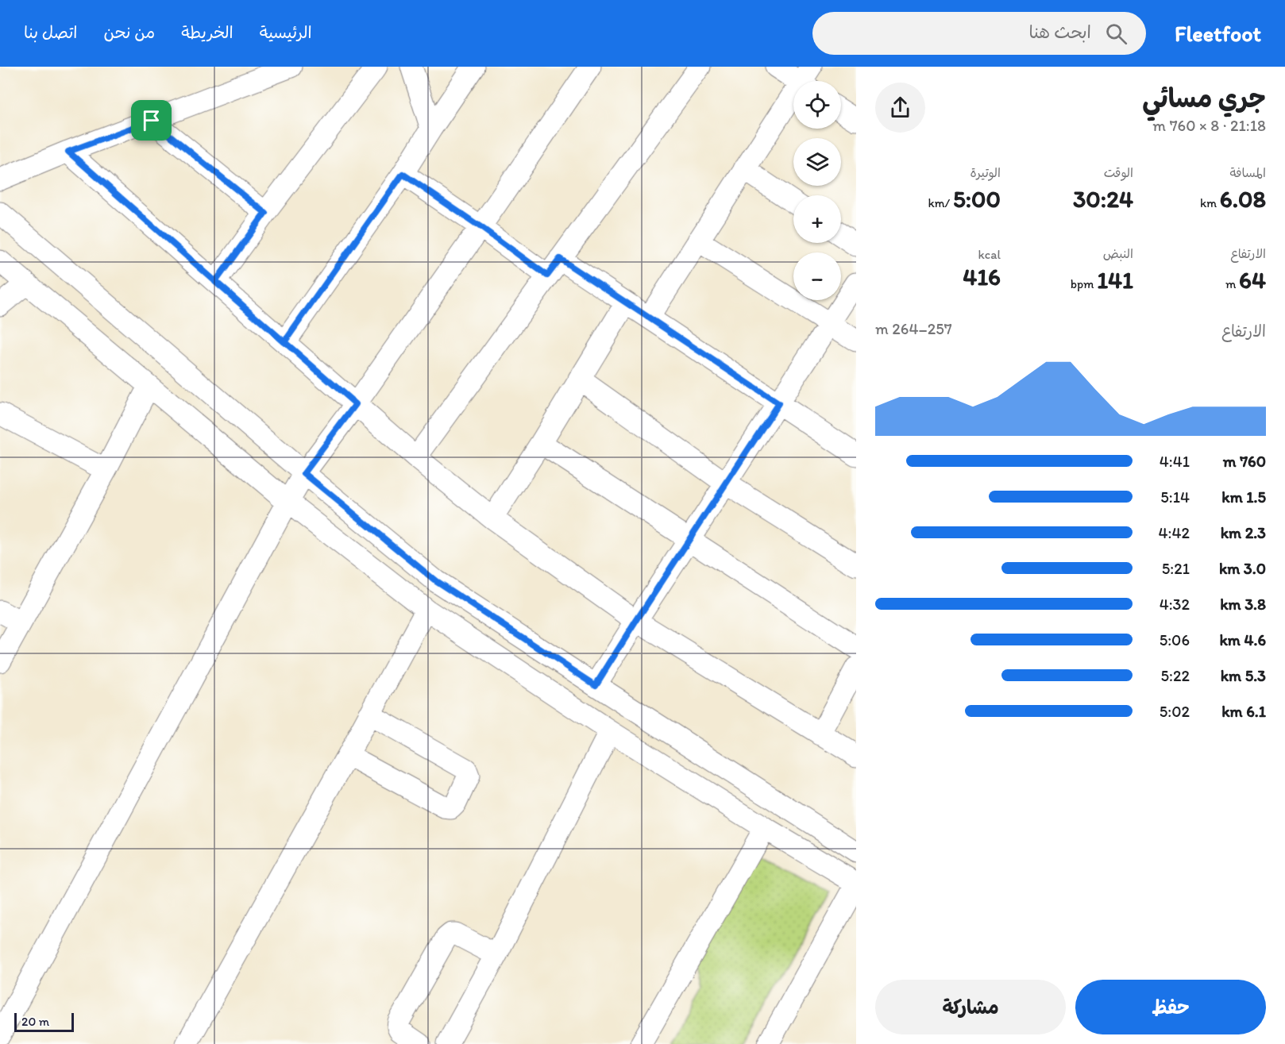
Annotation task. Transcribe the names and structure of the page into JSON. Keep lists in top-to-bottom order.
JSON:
{
  "scale_bar": "20 m",
  "page": {
    "header": "Fleetfoot",
    "search": "ابحث هنا",
    "nav": [
      "الرئيسية",
      "الخريطة",
      "من نحن",
      "اتصل بنا"
    ],
    "heading": ["جري مسائي", "21:18 · 8 × 760 m"],
    "map_buttons": ["+", "−"],
    "stats": [
      ["المسافة", "6.08 km"],
      ["الوقت", "30:24"],
      ["الوتيرة", "5:00 /km"],
      ["الارتفاع", "64 m"],
      ["النبض", "141 bpm"],
      ["kcal", "416"]
    ],
    "chart": ["الارتفاع", "257–264 m"],
    "list": [
      {
        "name": "760 m",
        "note": "4:41"
      },
      {
        "name": "1.5 km",
        "note": "5:14"
      },
      {
        "name": "2.3 km",
        "note": "4:42"
      },
      {
        "name": "3.0 km",
        "note": "5:21"
      },
      {
        "name": "3.8 km",
        "note": "4:32"
      },
      {
        "name": "4.6 km",
        "note": "5:06"
      },
      {
        "name": "5.3 km",
        "note": "5:22"
      },
      {
        "name": "6.1 km",
        "note": "5:02"
      }
    ],
    "buttons": ["حفظ", "مشاركة"],
    "scale": "20 m"
  }
}
